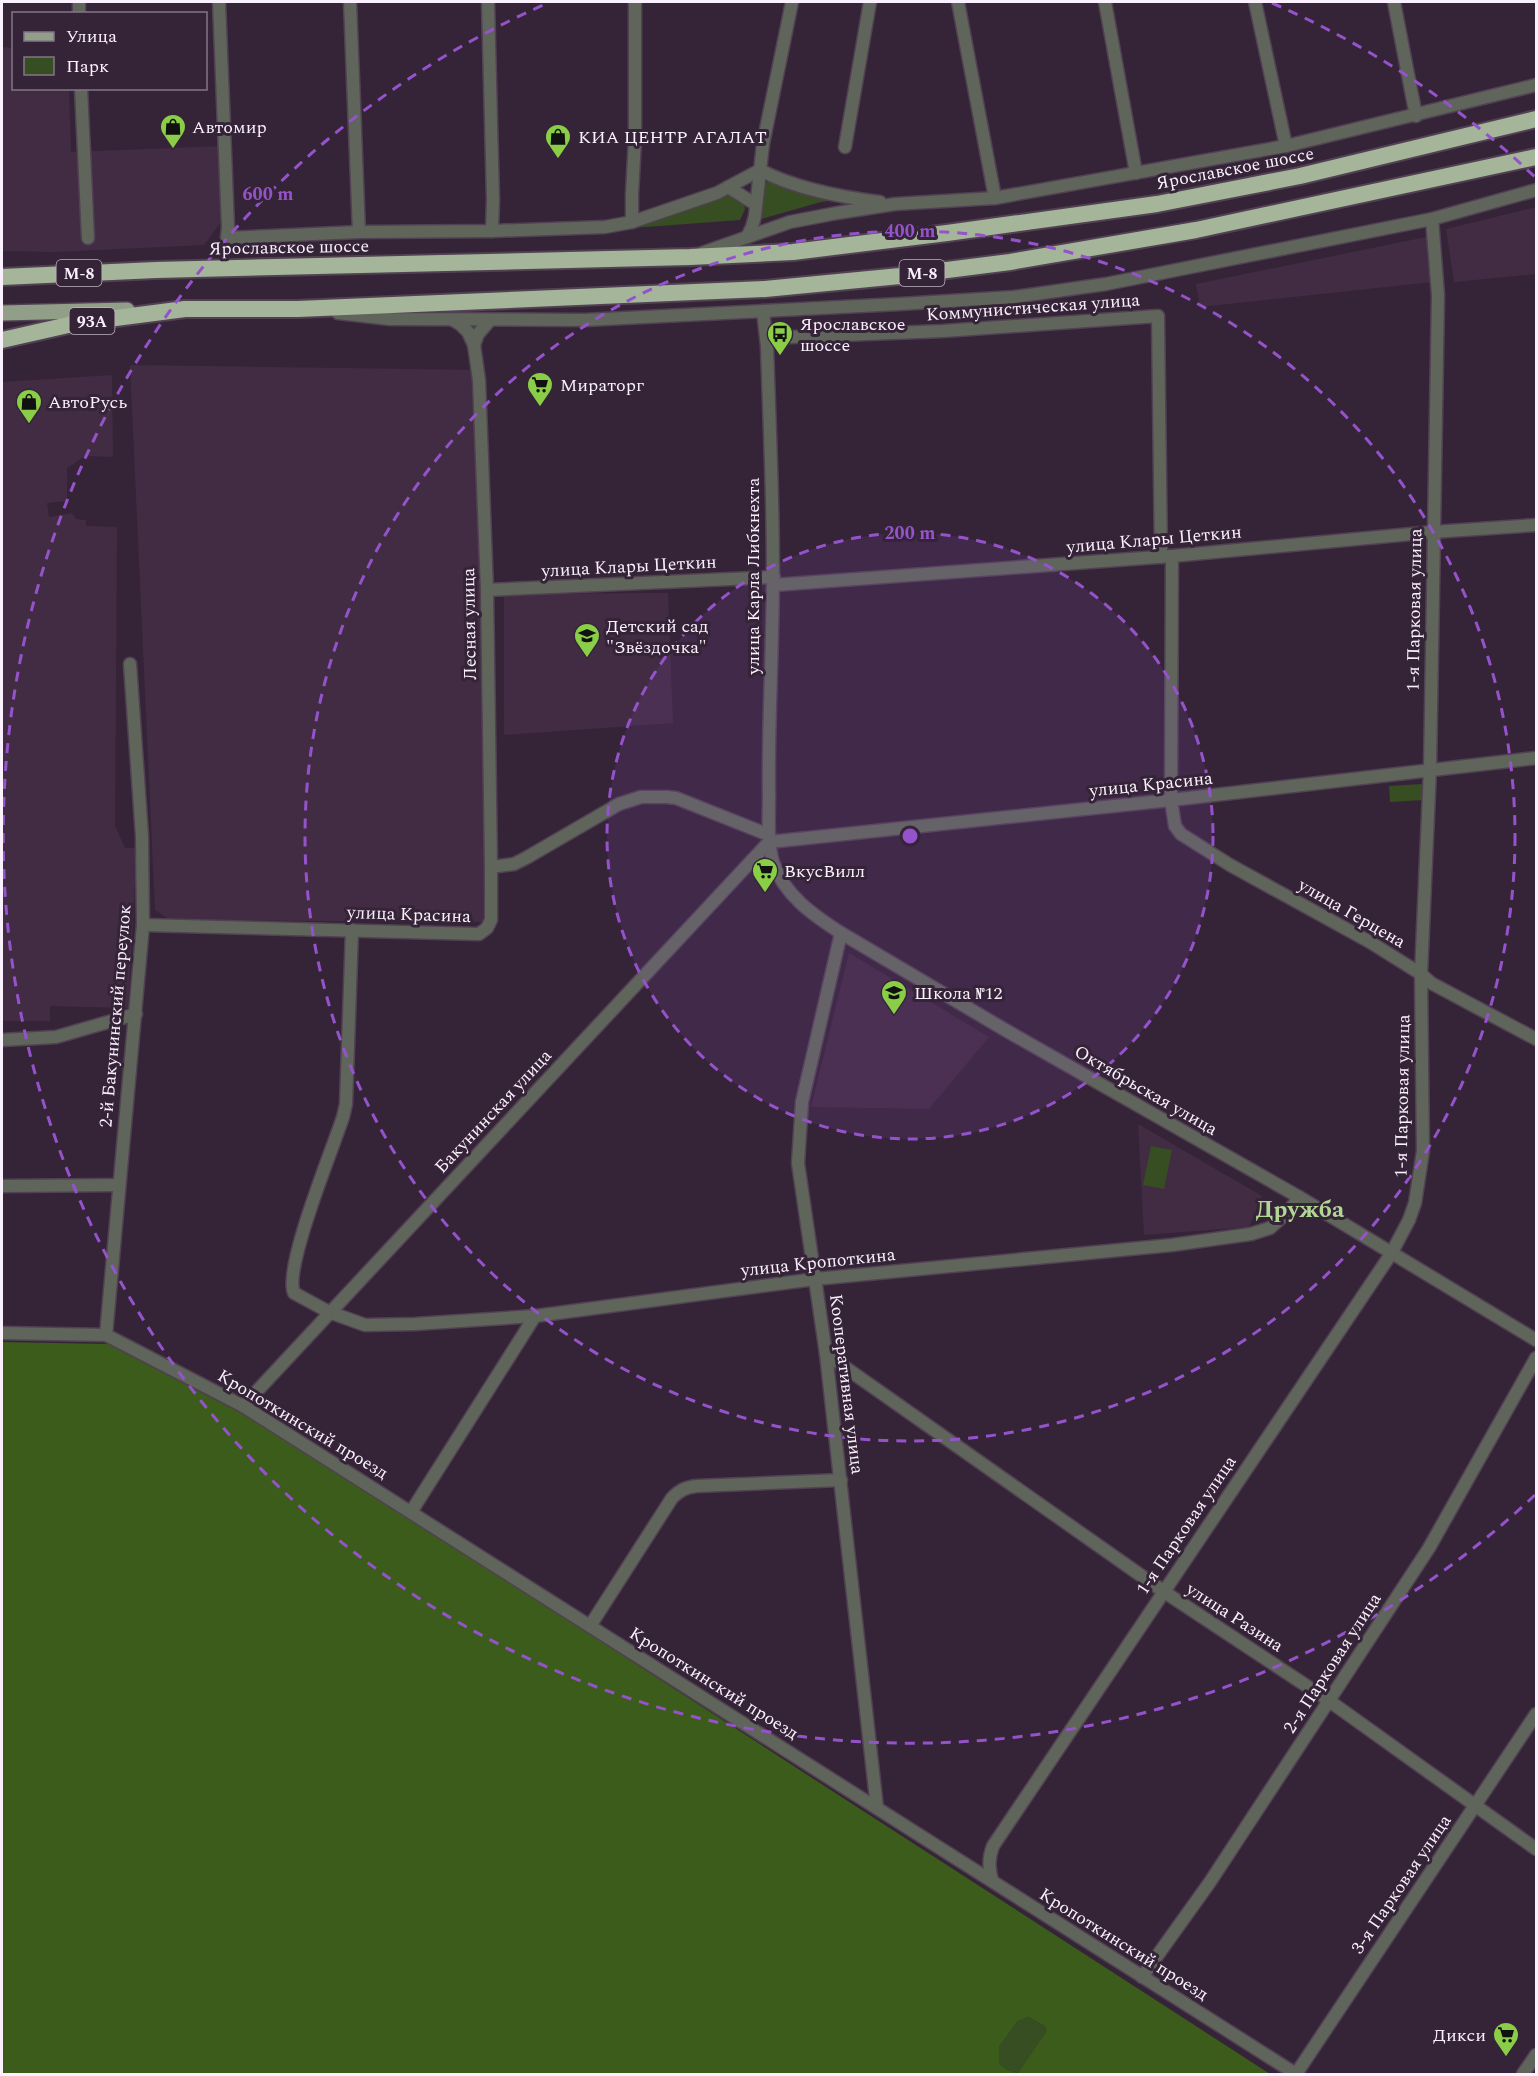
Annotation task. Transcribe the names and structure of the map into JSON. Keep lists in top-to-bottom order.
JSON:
{
  "streets": {
    "highway": ["Ярославское шоссе", "М-8", "93A"],
    "street": [
      "Коммунистическая улица",
      "улица Клары Цеткин",
      "улица Карла Либкнехта",
      "1-я Парковая улица",
      "Лесная улица",
      "улица Красина",
      "улица Герцена",
      "2-й Бакунинский переулок",
      "Октябрьская улица",
      "Бакунинская улица",
      "улица Кропоткина",
      "Кооперативная улица",
      "Кропоткинский проезд",
      "улица Разина",
      "2-я Парковая улица",
      "3-я Парковая улица"
    ]
  },
  "crossings": [
    ["М-8", "93A"],
    ["Коммунистическая улица", "улица Карла Либкнехта"],
    ["Коммунистическая улица", "улица Герцена"],
    ["улица Клары Цеткин", "улица Карла Либкнехта"],
    ["улица Клары Цеткин", "1-я Парковая улица"],
    ["улица Клары Цеткин", "Лесная улица"],
    ["улица Клары Цеткин", "улица Герцена"],
    ["улица Карла Либкнехта", "улица Красина"],
    ["улица Карла Либкнехта", "Октябрьская улица"],
    ["улица Карла Либкнехта", "Бакунинская улица"],
    ["1-я Парковая улица", "улица Красина"],
    ["1-я Парковая улица", "улица Герцена"],
    ["1-я Парковая улица", "Октябрьская улица"],
    ["1-я Парковая улица", "Кропоткинский проезд"],
    ["1-я Парковая улица", "улица Разина"],
    ["Лесная улица", "улица Красина"],
    ["улица Красина", "улица Герцена"],
    ["улица Красина", "2-й Бакунинский переулок"],
    ["улица Красина", "Октябрьская улица"],
    ["улица Красина", "Бакунинская улица"],
    ["улица Красина", "улица Кропоткина"],
    ["2-й Бакунинский переулок", "Кропоткинский проезд"],
    ["Октябрьская улица", "Бакунинская улица"],
    ["Октябрьская улица", "улица Кропоткина"],
    ["Октябрьская улица", "Кооперативная улица"],
    ["Бакунинская улица", "улица Кропоткина"],
    ["Бакунинская улица", "Кропоткинский проезд"],
    ["улица Кропоткина", "Кооперативная улица"],
    ["Кооперативная улица", "Кропоткинский проезд"],
    ["Кооперативная улица", "улица Разина"],
    ["Кропоткинский проезд", "2-я Парковая улица"],
    ["Кропоткинский проезд", "3-я Парковая улица"],
    ["улица Разина", "2-я Парковая улица"],
    ["улица Разина", "3-я Парковая улица"]
  ],
  "districts": ["Дружба"],
  "places": {
    "shop": ["Автомир", "КИА ЦЕНТР АГАЛАТ", "АвтоРусь"],
    "bus stop": ["Ярославское шоссе"],
    "supermarket": ["Мираторг", "ВкусВилл", "Дикси"],
    "school or university": ["Детский сад \"Звёздочка\"", "Школа №12"]
  },
  "legend": ["Улица", "Парк"],
  "rings": ["600 m", "400 m", "200 m"]
}
